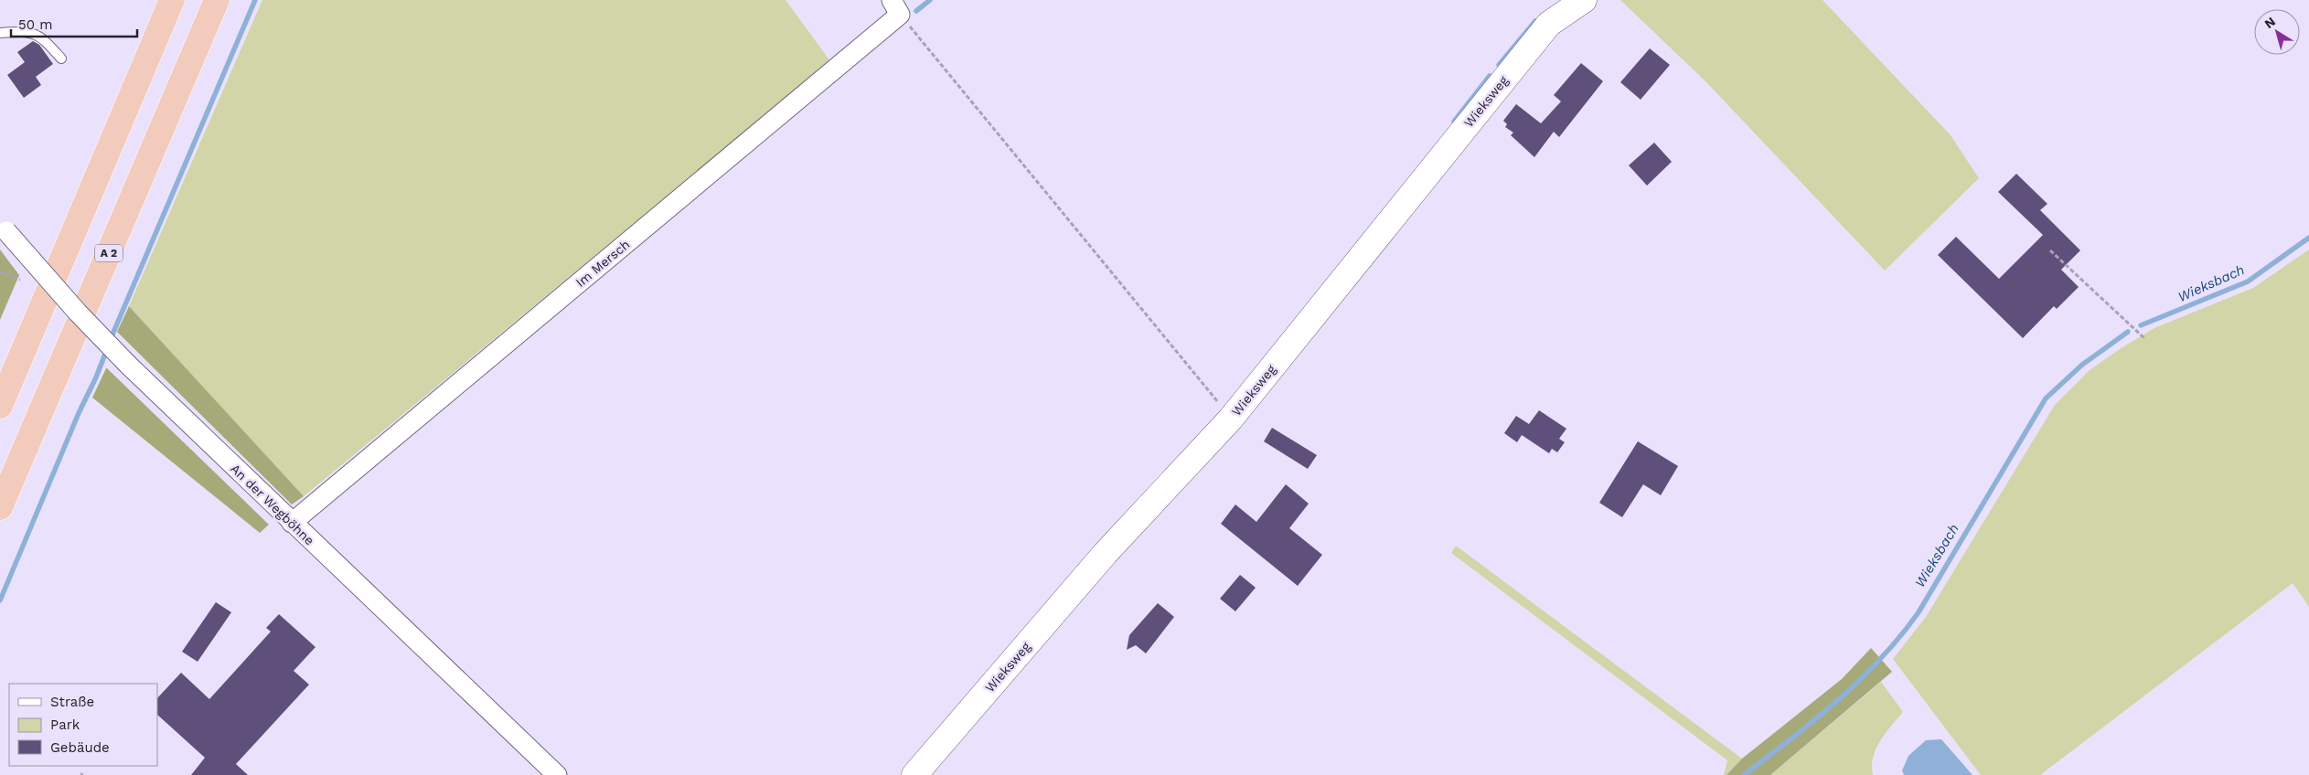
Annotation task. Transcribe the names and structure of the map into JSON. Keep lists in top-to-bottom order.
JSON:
{
  "streets": {
    "highway": ["A 2"],
    "street": ["Wieksweg", "Im Mersch", "An der Wegböhne"]
  },
  "crossings": [
    ["Im Mersch", "An der Wegböhne"]
  ],
  "water": ["Wieksbach"],
  "legend": ["Straße", "Park", "Gebäude"],
  "scale_bar": "50 m",
  "north": "top left"
}
